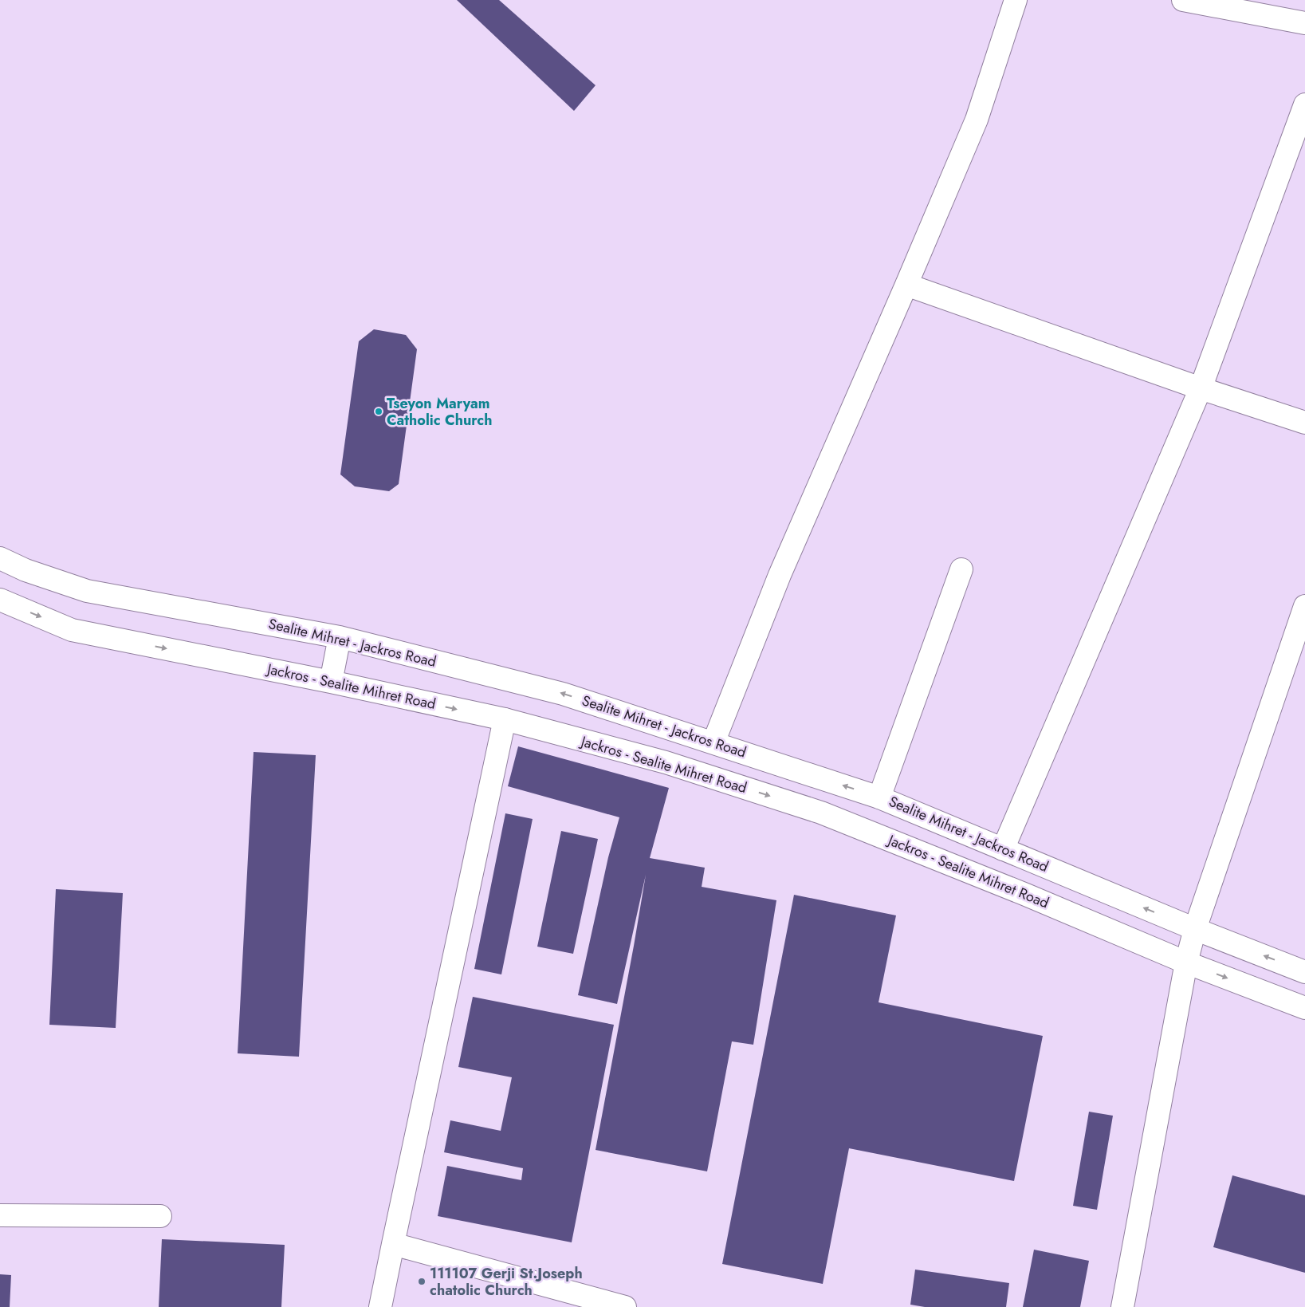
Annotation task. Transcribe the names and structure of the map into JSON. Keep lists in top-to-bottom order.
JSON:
{
  "streets": {
    "street": ["Sealite Mihret - Jackros Road", "Jackros - Sealite Mihret Road"]
  },
  "one_way": ["Sealite Mihret - Jackros Road", "Jackros - Sealite Mihret Road"],
  "places": ["Tseyon Maryam Catholic Church", "111107 Gerji St.Joseph chatolic Church"]
}
